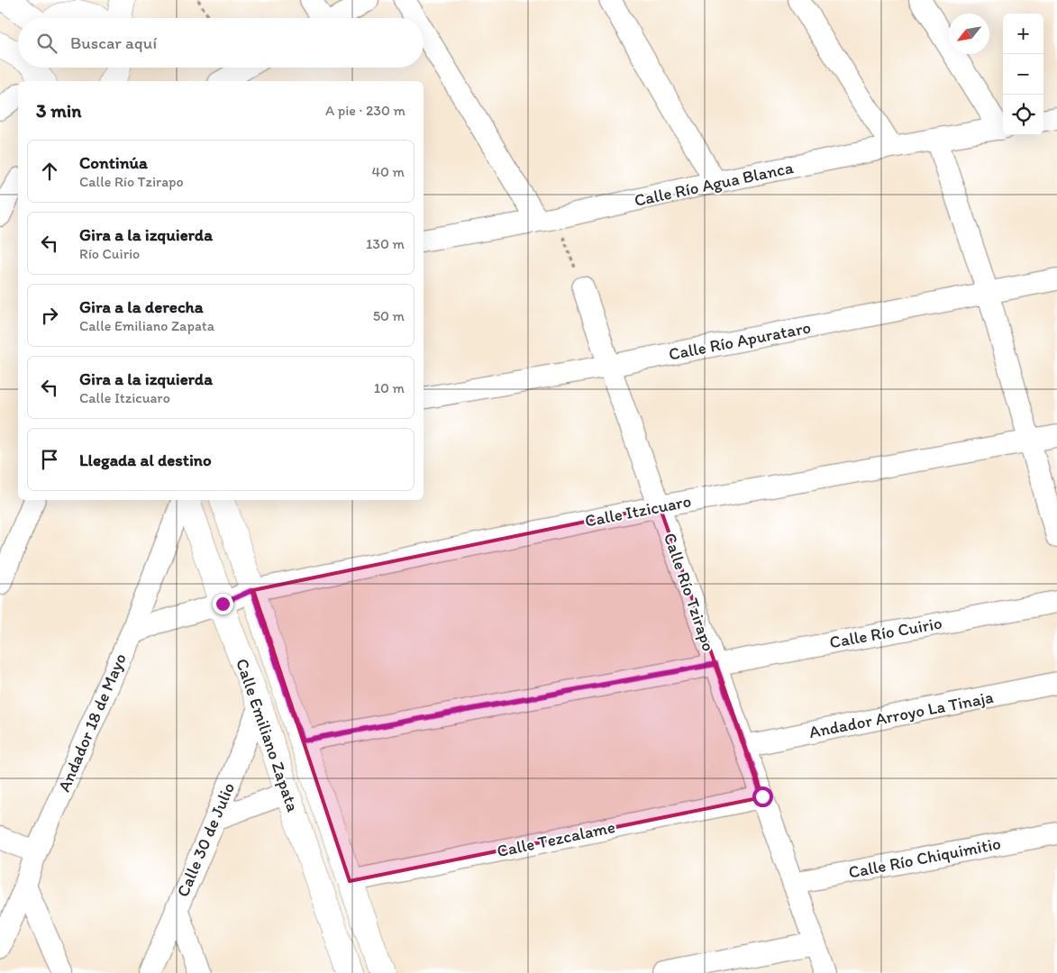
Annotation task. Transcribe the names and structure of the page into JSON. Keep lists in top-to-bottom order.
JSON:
{
  "streets": {
    "main road": ["Calle Emiliano Zapata"],
    "street": [
      "Calle Río Agua Blanca",
      "Calle Río Apurataro",
      "Calle Itzicuaro",
      "Calle Río Tzirapo",
      "Calle Río Cuirio",
      "Andador Arroyo La Tinaja",
      "Andador 18 de Mayo",
      "Calle Tezcalame",
      "Calle 30 de Julio",
      "Calle Río Chiquimitio"
    ]
  },
  "crossings": [
    ["Calle Río Apurataro", "Calle Río Tzirapo"],
    ["Calle Itzicuaro", "Calle Río Tzirapo"],
    ["Calle Itzicuaro", "Andador 18 de Mayo"],
    ["Calle Itzicuaro", "Calle Emiliano Zapata"],
    ["Calle Río Tzirapo", "Calle Río Cuirio"],
    ["Calle Río Tzirapo", "Andador Arroyo La Tinaja"],
    ["Calle Río Tzirapo", "Calle Tezcalame"],
    ["Calle Río Tzirapo", "Calle Río Chiquimitio"],
    ["Calle Río Cuirio", "Calle Emiliano Zapata"],
    ["Calle Emiliano Zapata", "Calle Tezcalame"],
    ["Calle Emiliano Zapata", "Calle 30 de Julio"]
  ],
  "north": "bottom left",
  "page": {
    "map_buttons": ["+", "−"],
    "search": "Buscar aquí",
    "heading": ["3 min", "A pie · 230 m"],
    "list": [
      ["Continúa", "Calle Río Tzirapo", "40 m"],
      ["Gira a la izquierda", "Río Cuirio", "130 m"],
      ["Gira a la derecha", "Calle Emiliano Zapata", "50 m"],
      ["Gira a la izquierda", "Calle Itzicuaro", "10 m"],
      "Llegada al destino"
    ]
  }
}
